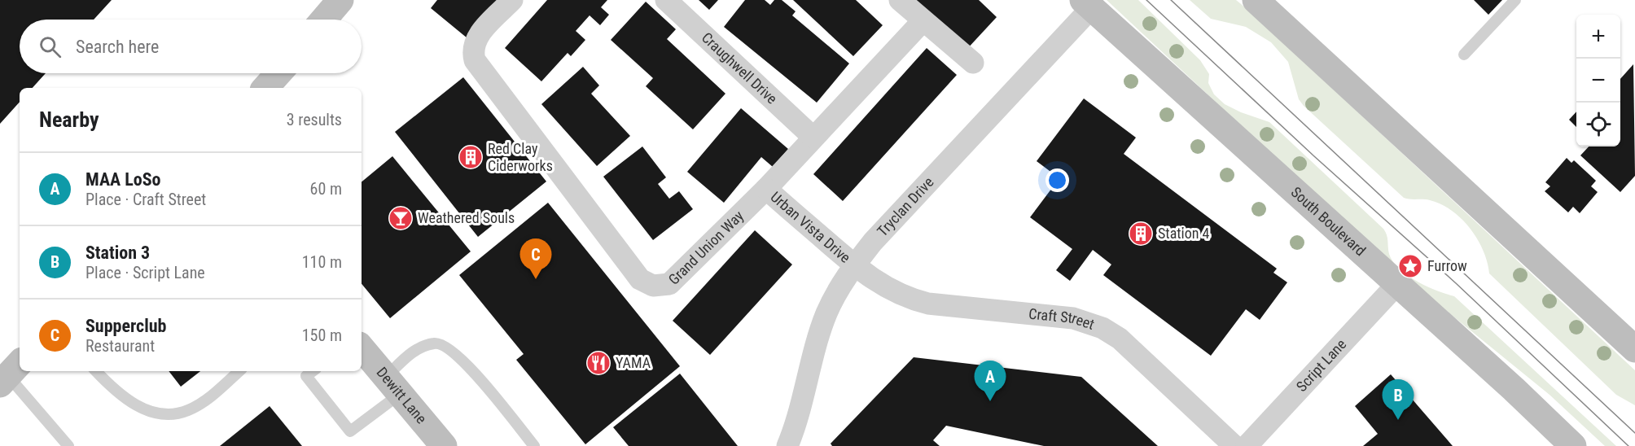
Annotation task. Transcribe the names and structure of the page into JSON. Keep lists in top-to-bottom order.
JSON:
{
  "streets": {
    "main road": ["South Boulevard", "Dewitt Lane"],
    "street": [
      "Craughwell Drive",
      "Tryclan Drive",
      "Urban Vista Drive",
      "Grand Union Way",
      "Craft Street",
      "Script Lane"
    ]
  },
  "crossings": [
    ["Craughwell Drive", "Grand Union Way"],
    ["Tryclan Drive", "South Boulevard"],
    ["Tryclan Drive", "Urban Vista Drive"],
    ["Tryclan Drive", "Craft Street"],
    ["South Boulevard", "Script Lane"],
    ["Urban Vista Drive", "Grand Union Way"],
    ["Urban Vista Drive", "Craft Street"]
  ],
  "places": {
    "building": ["Red Clay Ciderworks", "Station 4"],
    "bar": ["Weathered Souls"],
    "place": ["Furrow"],
    "restaurant": ["YAMA"]
  },
  "page": {
    "map_buttons": ["+", "−"],
    "search": "Search here",
    "heading": ["Nearby", "3 results"],
    "list": [
      {
        "mark": "A",
        "name": "MAA LoSo",
        "note": "Place · Craft Street",
        "value": "60 m"
      },
      {
        "mark": "B",
        "name": "Station 3",
        "note": "Place · Script Lane",
        "value": "110 m"
      },
      {
        "mark": "C",
        "name": "Supperclub",
        "note": "Restaurant",
        "value": "150 m"
      }
    ],
    "pins": ["C", "A", "B"]
  }
}
